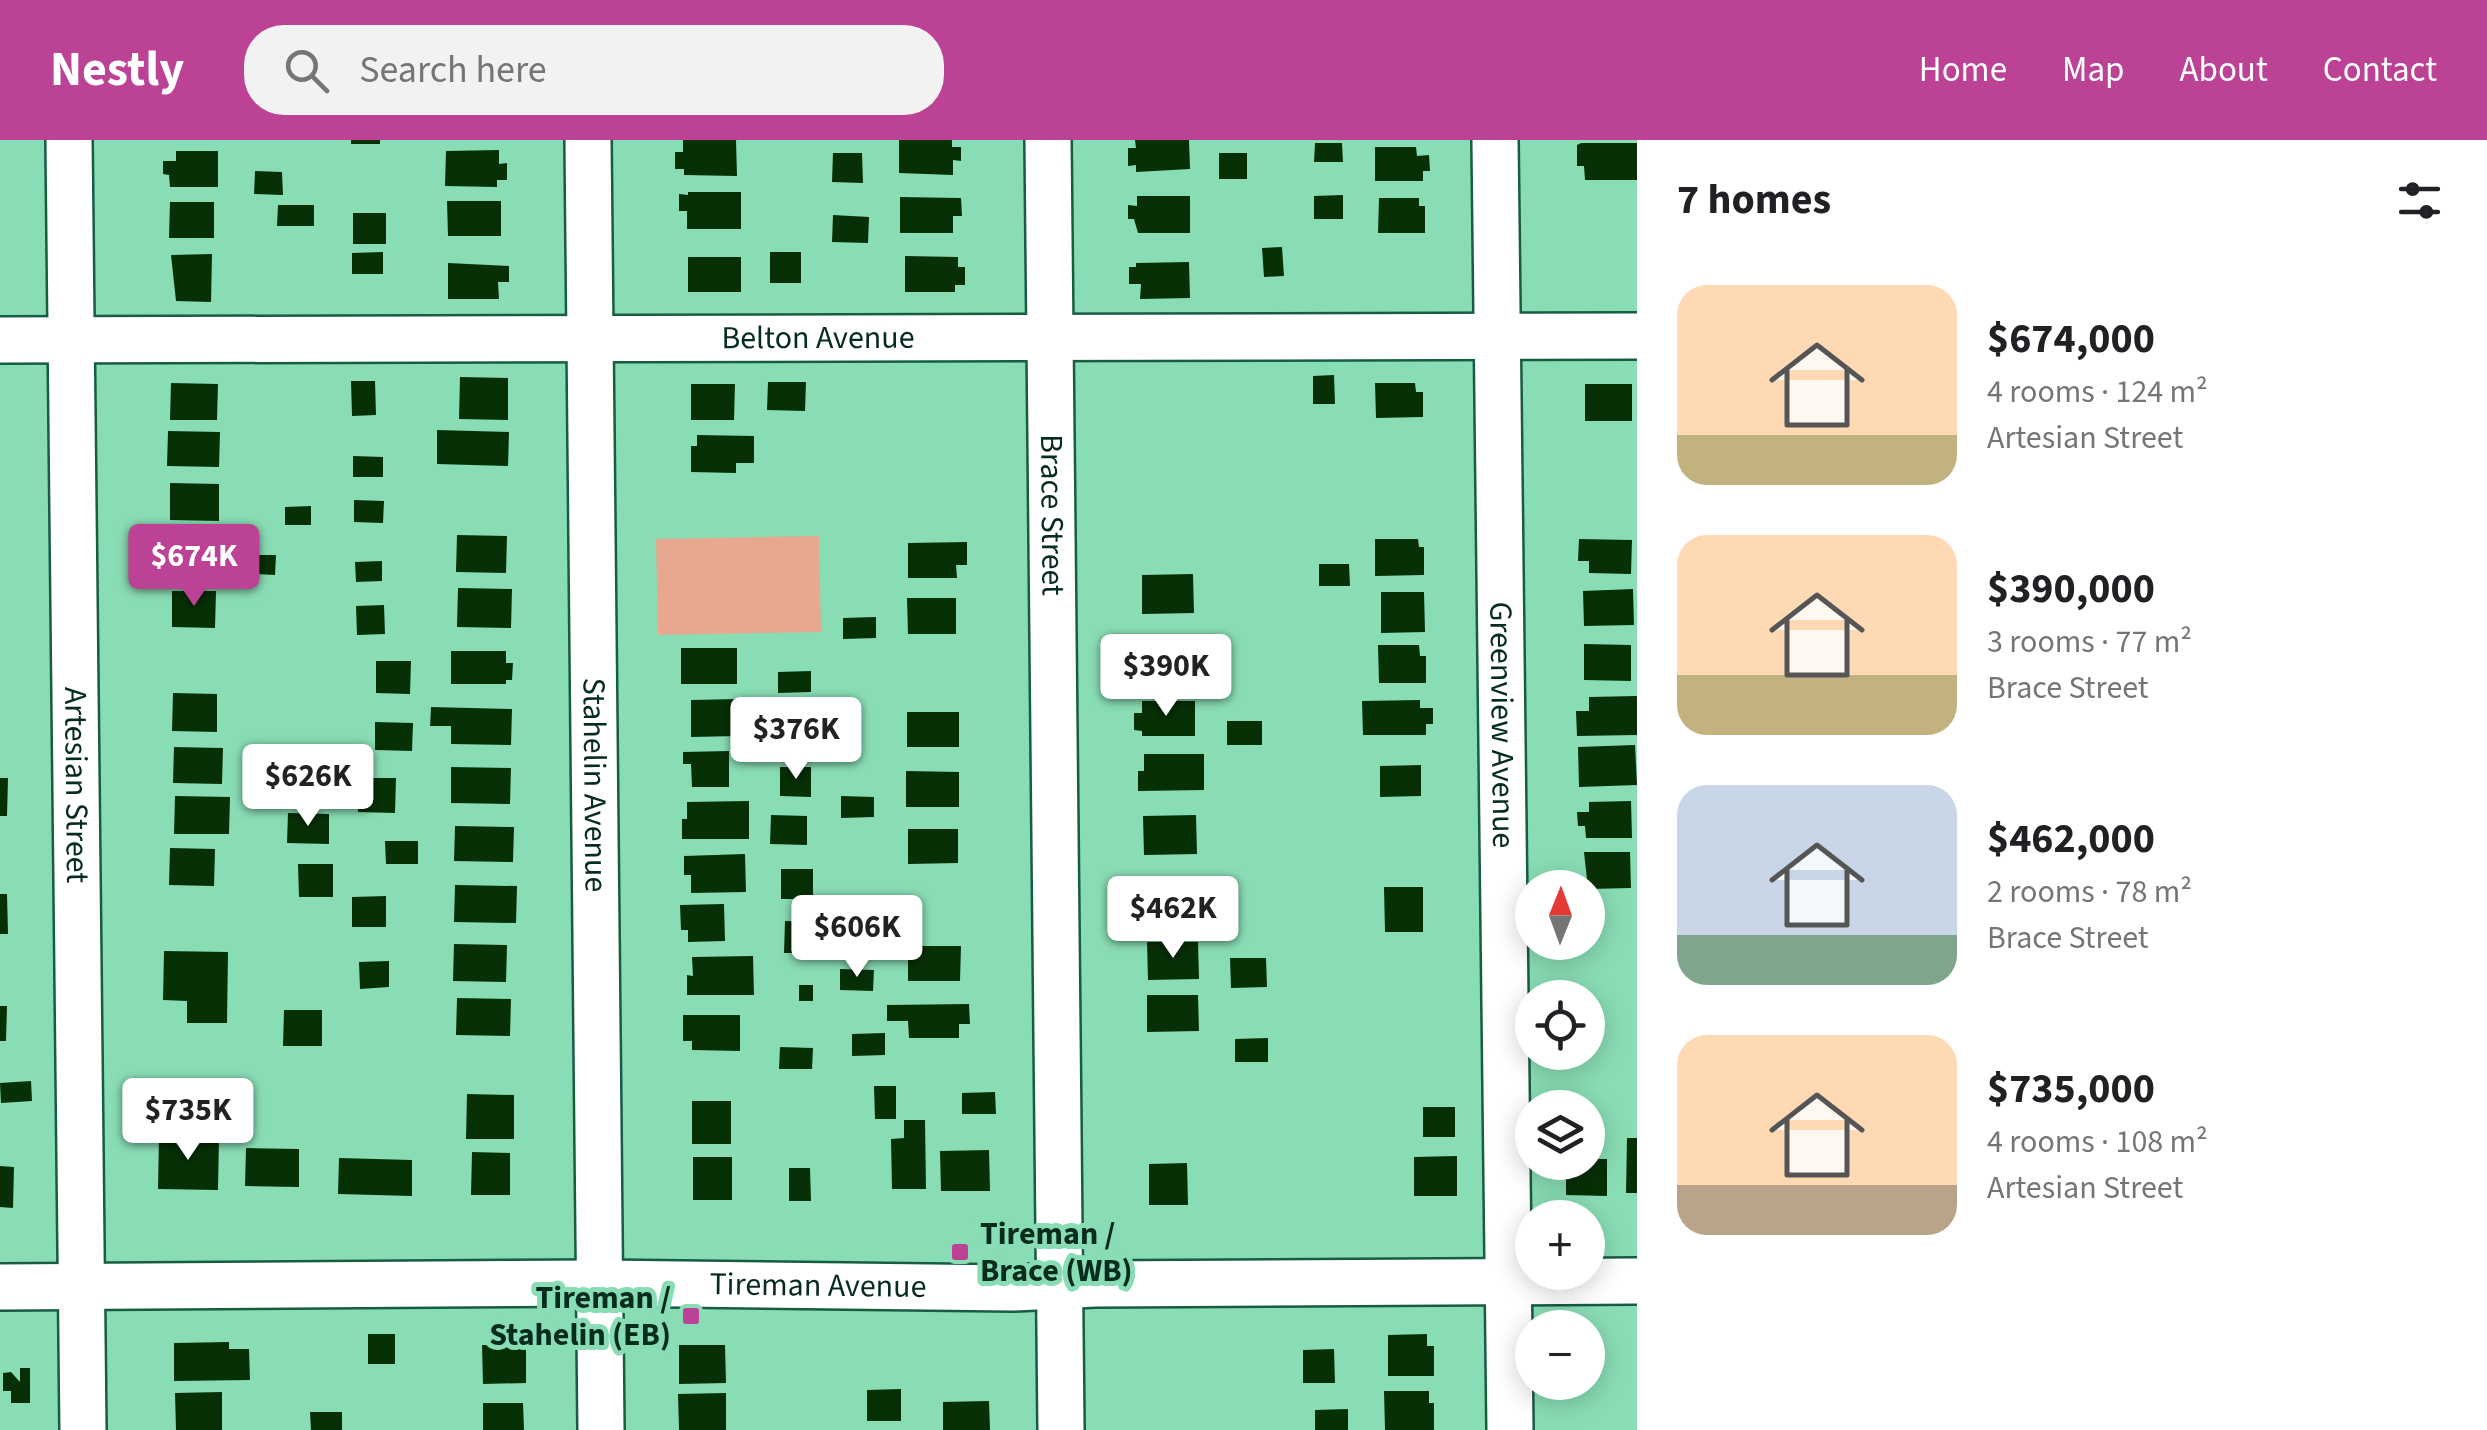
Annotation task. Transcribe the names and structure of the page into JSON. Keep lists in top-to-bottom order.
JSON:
{
  "streets": {
    "street": [
      "Belton Avenue",
      "Brace Street",
      "Greenview Avenue",
      "Artesian Street",
      "Stahelin Avenue",
      "Tireman Avenue"
    ]
  },
  "crossings": [
    ["Belton Avenue", "Brace Street"],
    ["Belton Avenue", "Greenview Avenue"],
    ["Belton Avenue", "Artesian Street"],
    ["Belton Avenue", "Stahelin Avenue"],
    ["Brace Street", "Tireman Avenue"],
    ["Greenview Avenue", "Tireman Avenue"],
    ["Artesian Street", "Tireman Avenue"],
    ["Stahelin Avenue", "Tireman Avenue"]
  ],
  "places": {
    "transit": ["Tireman / Brace (WB)", "Tireman / Stahelin (EB)"]
  },
  "north": "top",
  "page": {
    "header": "Nestly",
    "search": "Search here",
    "nav": [
      "Home",
      "Map",
      "About",
      "Contact"
    ],
    "heading": "7 homes",
    "list": [
      {
        "name": "$674,000",
        "note": "4 rooms · 124 m² · Artesian Street"
      },
      {
        "name": "$390,000",
        "note": "3 rooms · 77 m² · Brace Street"
      },
      {
        "name": "$462,000",
        "note": "2 rooms · 78 m² · Brace Street"
      },
      {
        "name": "$735,000",
        "note": "4 rooms · 108 m² · Artesian Street"
      }
    ],
    "price": [
      "$674K",
      "$390K",
      "$376K",
      "$626K",
      "$462K",
      "$606K",
      "$735K"
    ],
    "map_buttons": ["+", "−"]
  }
}
